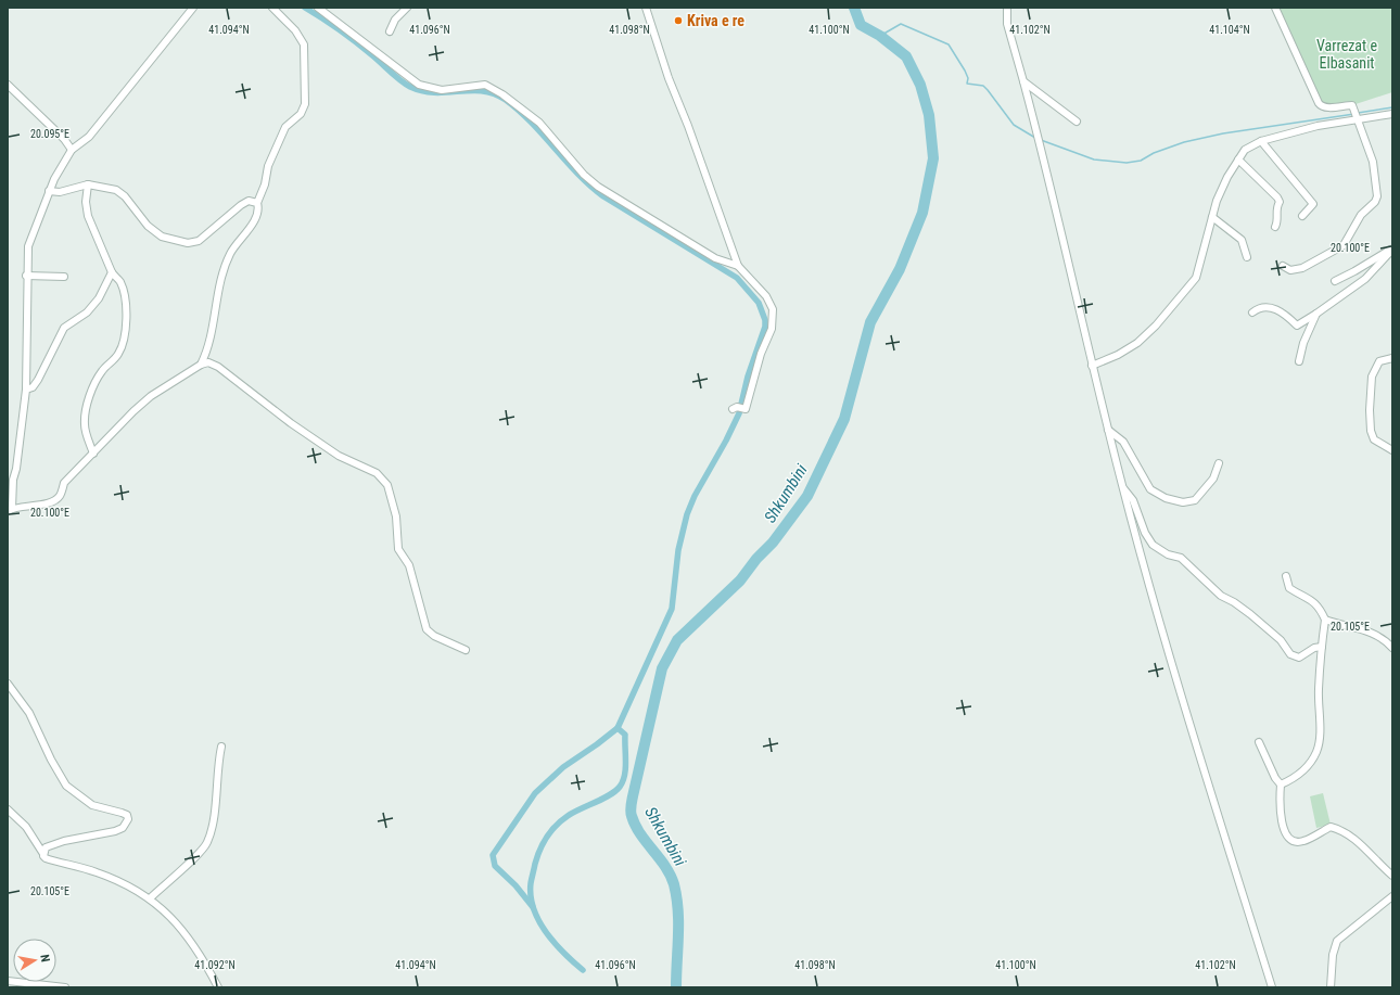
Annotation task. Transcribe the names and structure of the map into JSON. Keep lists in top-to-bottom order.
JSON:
{
  "water": ["Shkumbini"],
  "parks": ["Varrezat e Elbasanit"],
  "places": ["Kriva e re"],
  "north": "right",
  "coordinates": [
    "41.094°N",
    "41.096°N",
    "41.098°N",
    "41.100°N",
    "41.102°N",
    "41.104°N",
    "20.095°E",
    "20.100°E",
    "20.105°E",
    "41.092°N"
  ]
}
